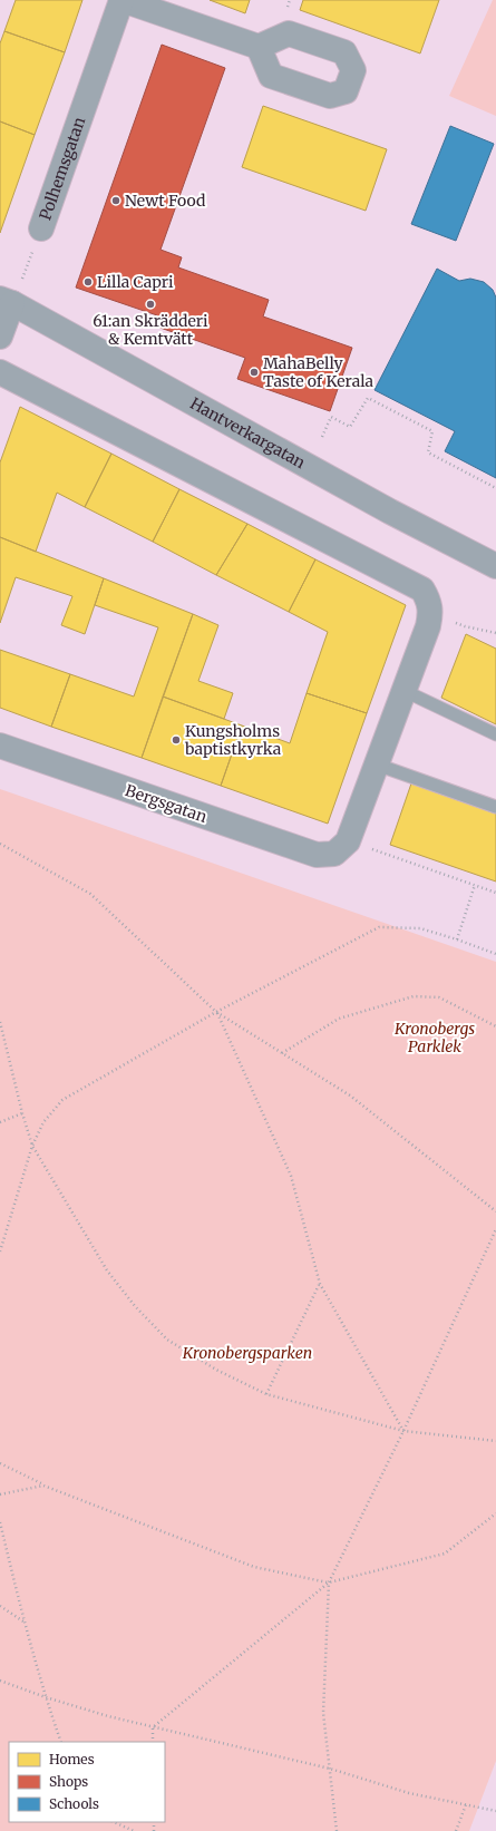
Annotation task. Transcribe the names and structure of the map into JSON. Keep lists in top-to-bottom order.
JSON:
{
  "streets": {
    "street": ["Polhemsgatan", "Hantverkargatan", "Bergsgatan"]
  },
  "crossings": [
    ["Polhemsgatan", "Hantverkargatan"]
  ],
  "parks": ["Kronobergs Parklek", "Kronobergsparken"],
  "places": [
    "Newt Food",
    "Lilla Capri",
    "61:an Skrädderi & Kemtvätt",
    "MahaBelly Taste of Kerala",
    "Kungsholms baptistkyrka"
  ],
  "legend": ["Homes", "Shops", "Schools"]
}
